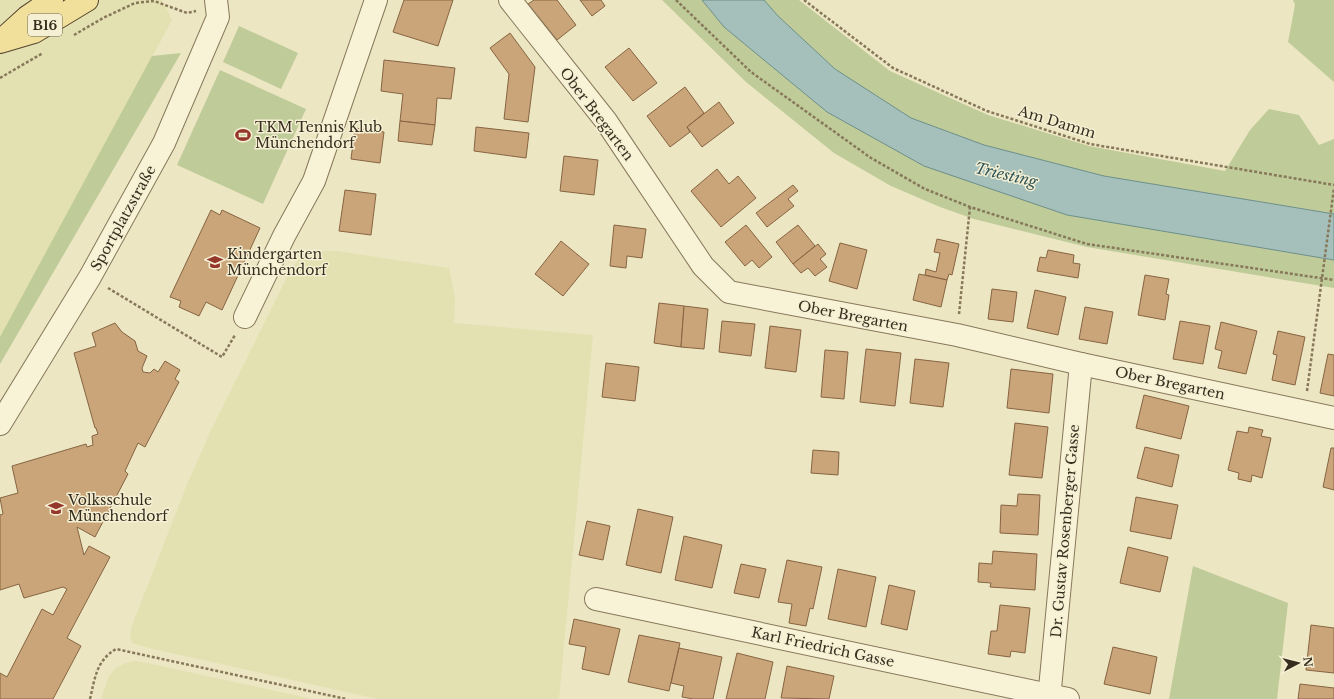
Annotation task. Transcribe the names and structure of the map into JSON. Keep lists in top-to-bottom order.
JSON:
{
  "streets": {
    "main road": ["B16"],
    "street": [
      "Ober Bregarten",
      "Sportplatzstraße",
      "Dr. Gustav Rosenberger Gasse",
      "Karl Friedrich Gasse"
    ],
    "path": ["Am Damm"]
  },
  "crossings": [
    ["Ober Bregarten", "Dr. Gustav Rosenberger Gasse"],
    ["Dr. Gustav Rosenberger Gasse", "Karl Friedrich Gasse"]
  ],
  "water": ["Triesting"],
  "places": {
    "sports": ["TKM Tennis Klub Münchendorf"],
    "school or university": ["Kindergarten Münchendorf", "Volksschule Münchendorf"]
  },
  "north": "right"
}
